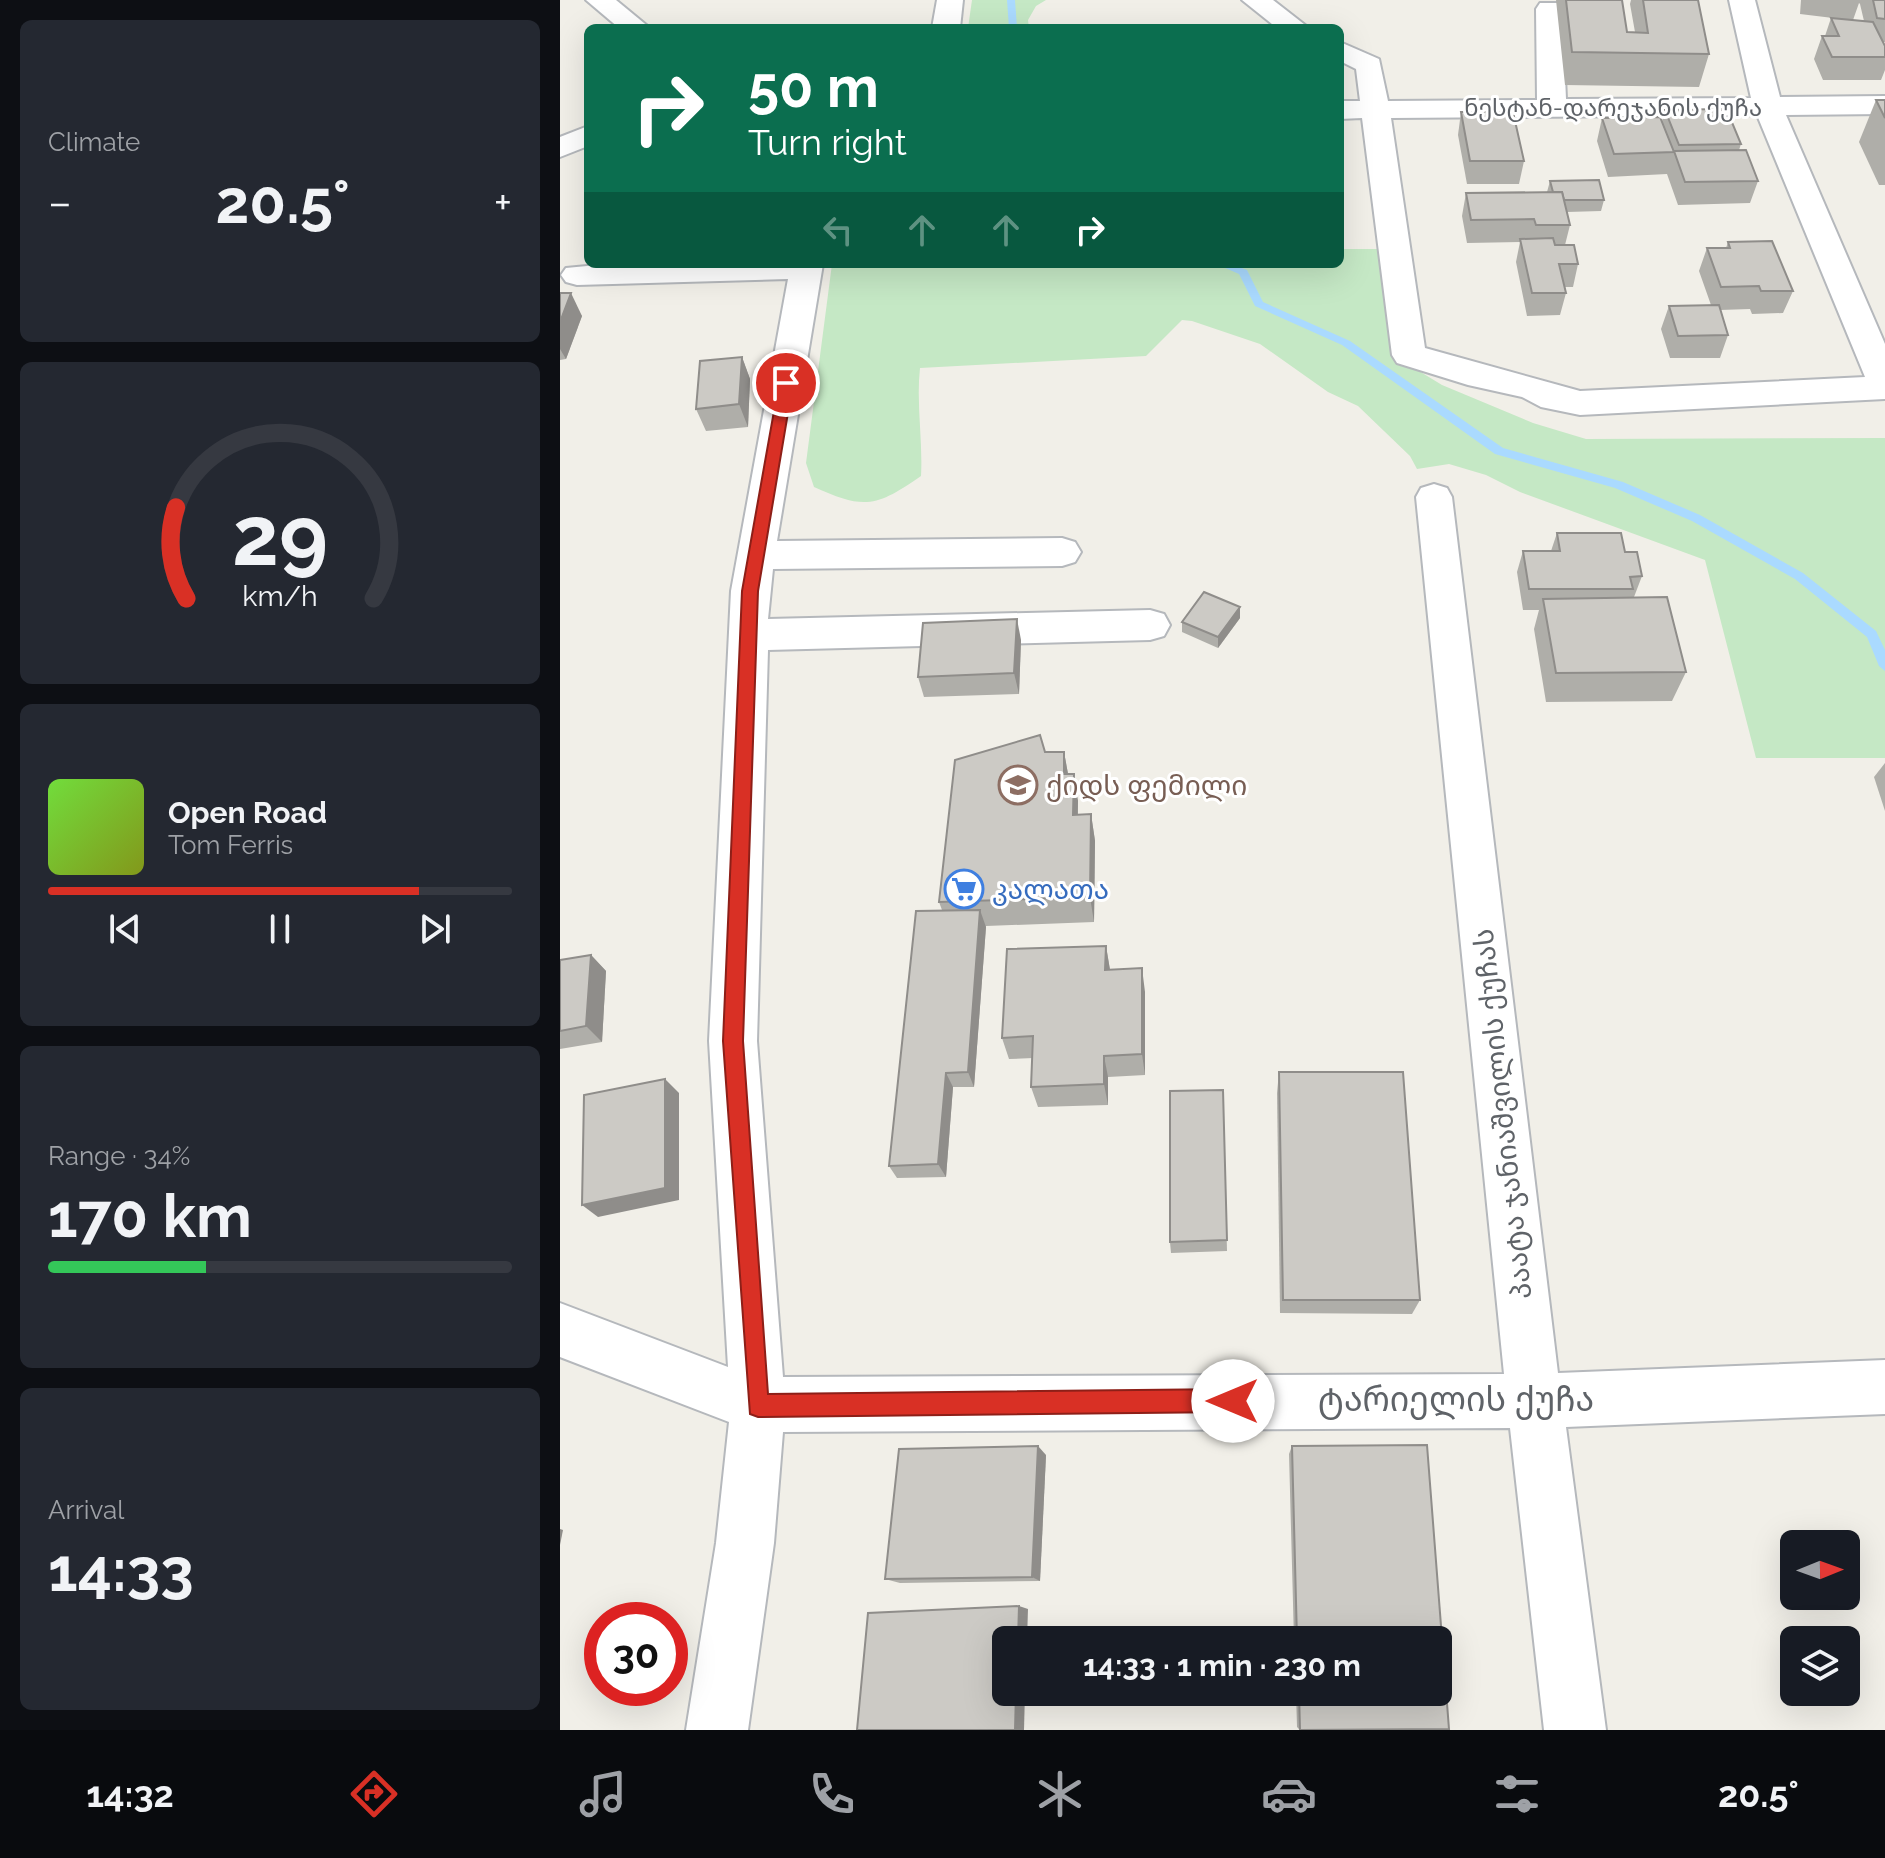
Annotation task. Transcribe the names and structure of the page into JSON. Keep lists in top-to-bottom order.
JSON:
{
  "streets": {
    "street": ["ნესტან-დარეჯანის ქუჩა", "პაატა ჯანიაშვილის ქუჩას", "ტარიელის ქუჩა"]
  },
  "crossings": [
    ["პაატა ჯანიაშვილის ქუჩას", "ტარიელის ქუჩა"]
  ],
  "places": {
    "school or university": ["ქიდს ფემილი"],
    "supermarket": ["კალათა"]
  },
  "north": "right",
  "page": {
    "tile": [
      "Climate",
      ["Range · 34%", "170 km"],
      ["Arrival", "14:33"]
    ],
    "turn": ["50 m", "Turn right"],
    "heat": ["−", "20.5°", "+"],
    "song": ["Open Road", "Tom Ferris"],
    "limit": "30",
    "trip": "14:33 · 1 min · 230 m",
    "tabs": ["14:32", "20.5°"],
    "gauge": ["29", "km/h"]
  }
}
